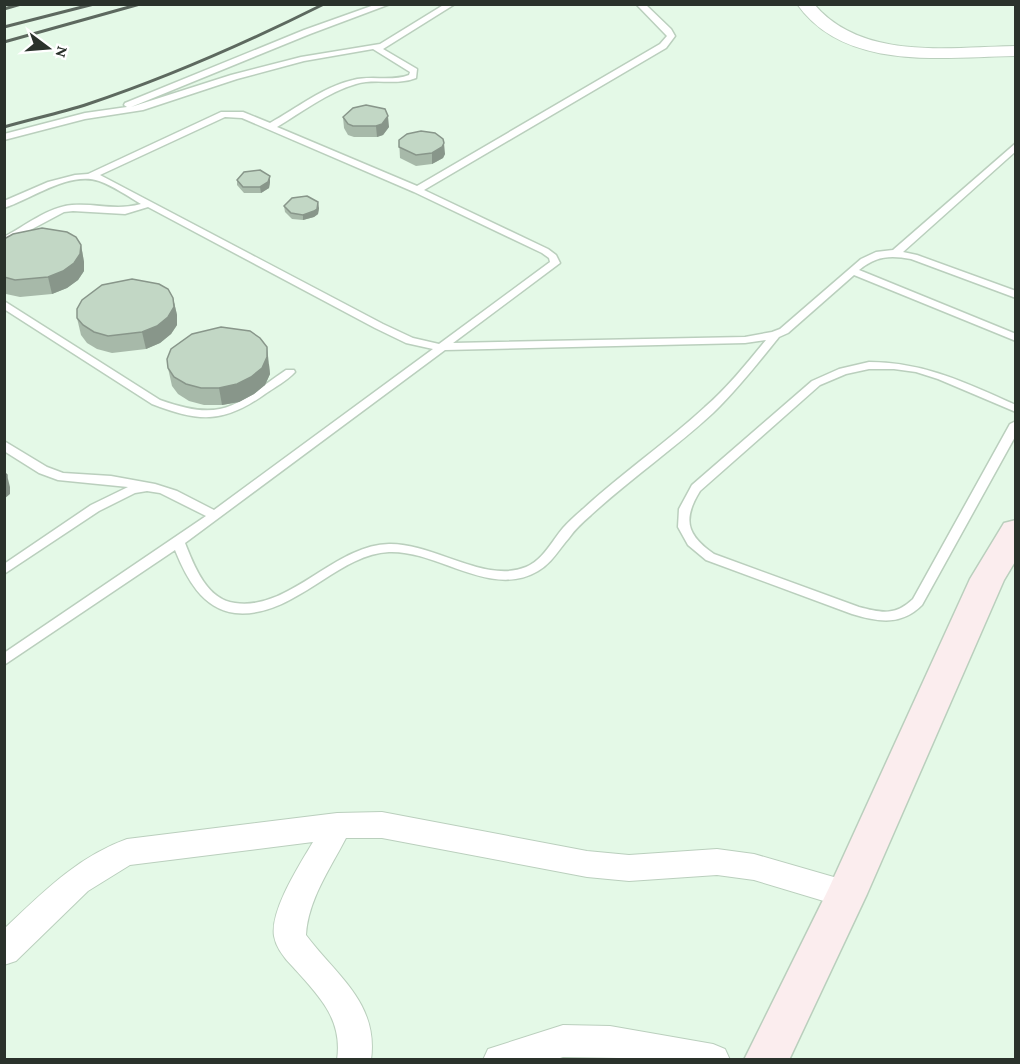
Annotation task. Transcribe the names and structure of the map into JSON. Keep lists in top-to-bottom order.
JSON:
{
  "north": "right"
}
